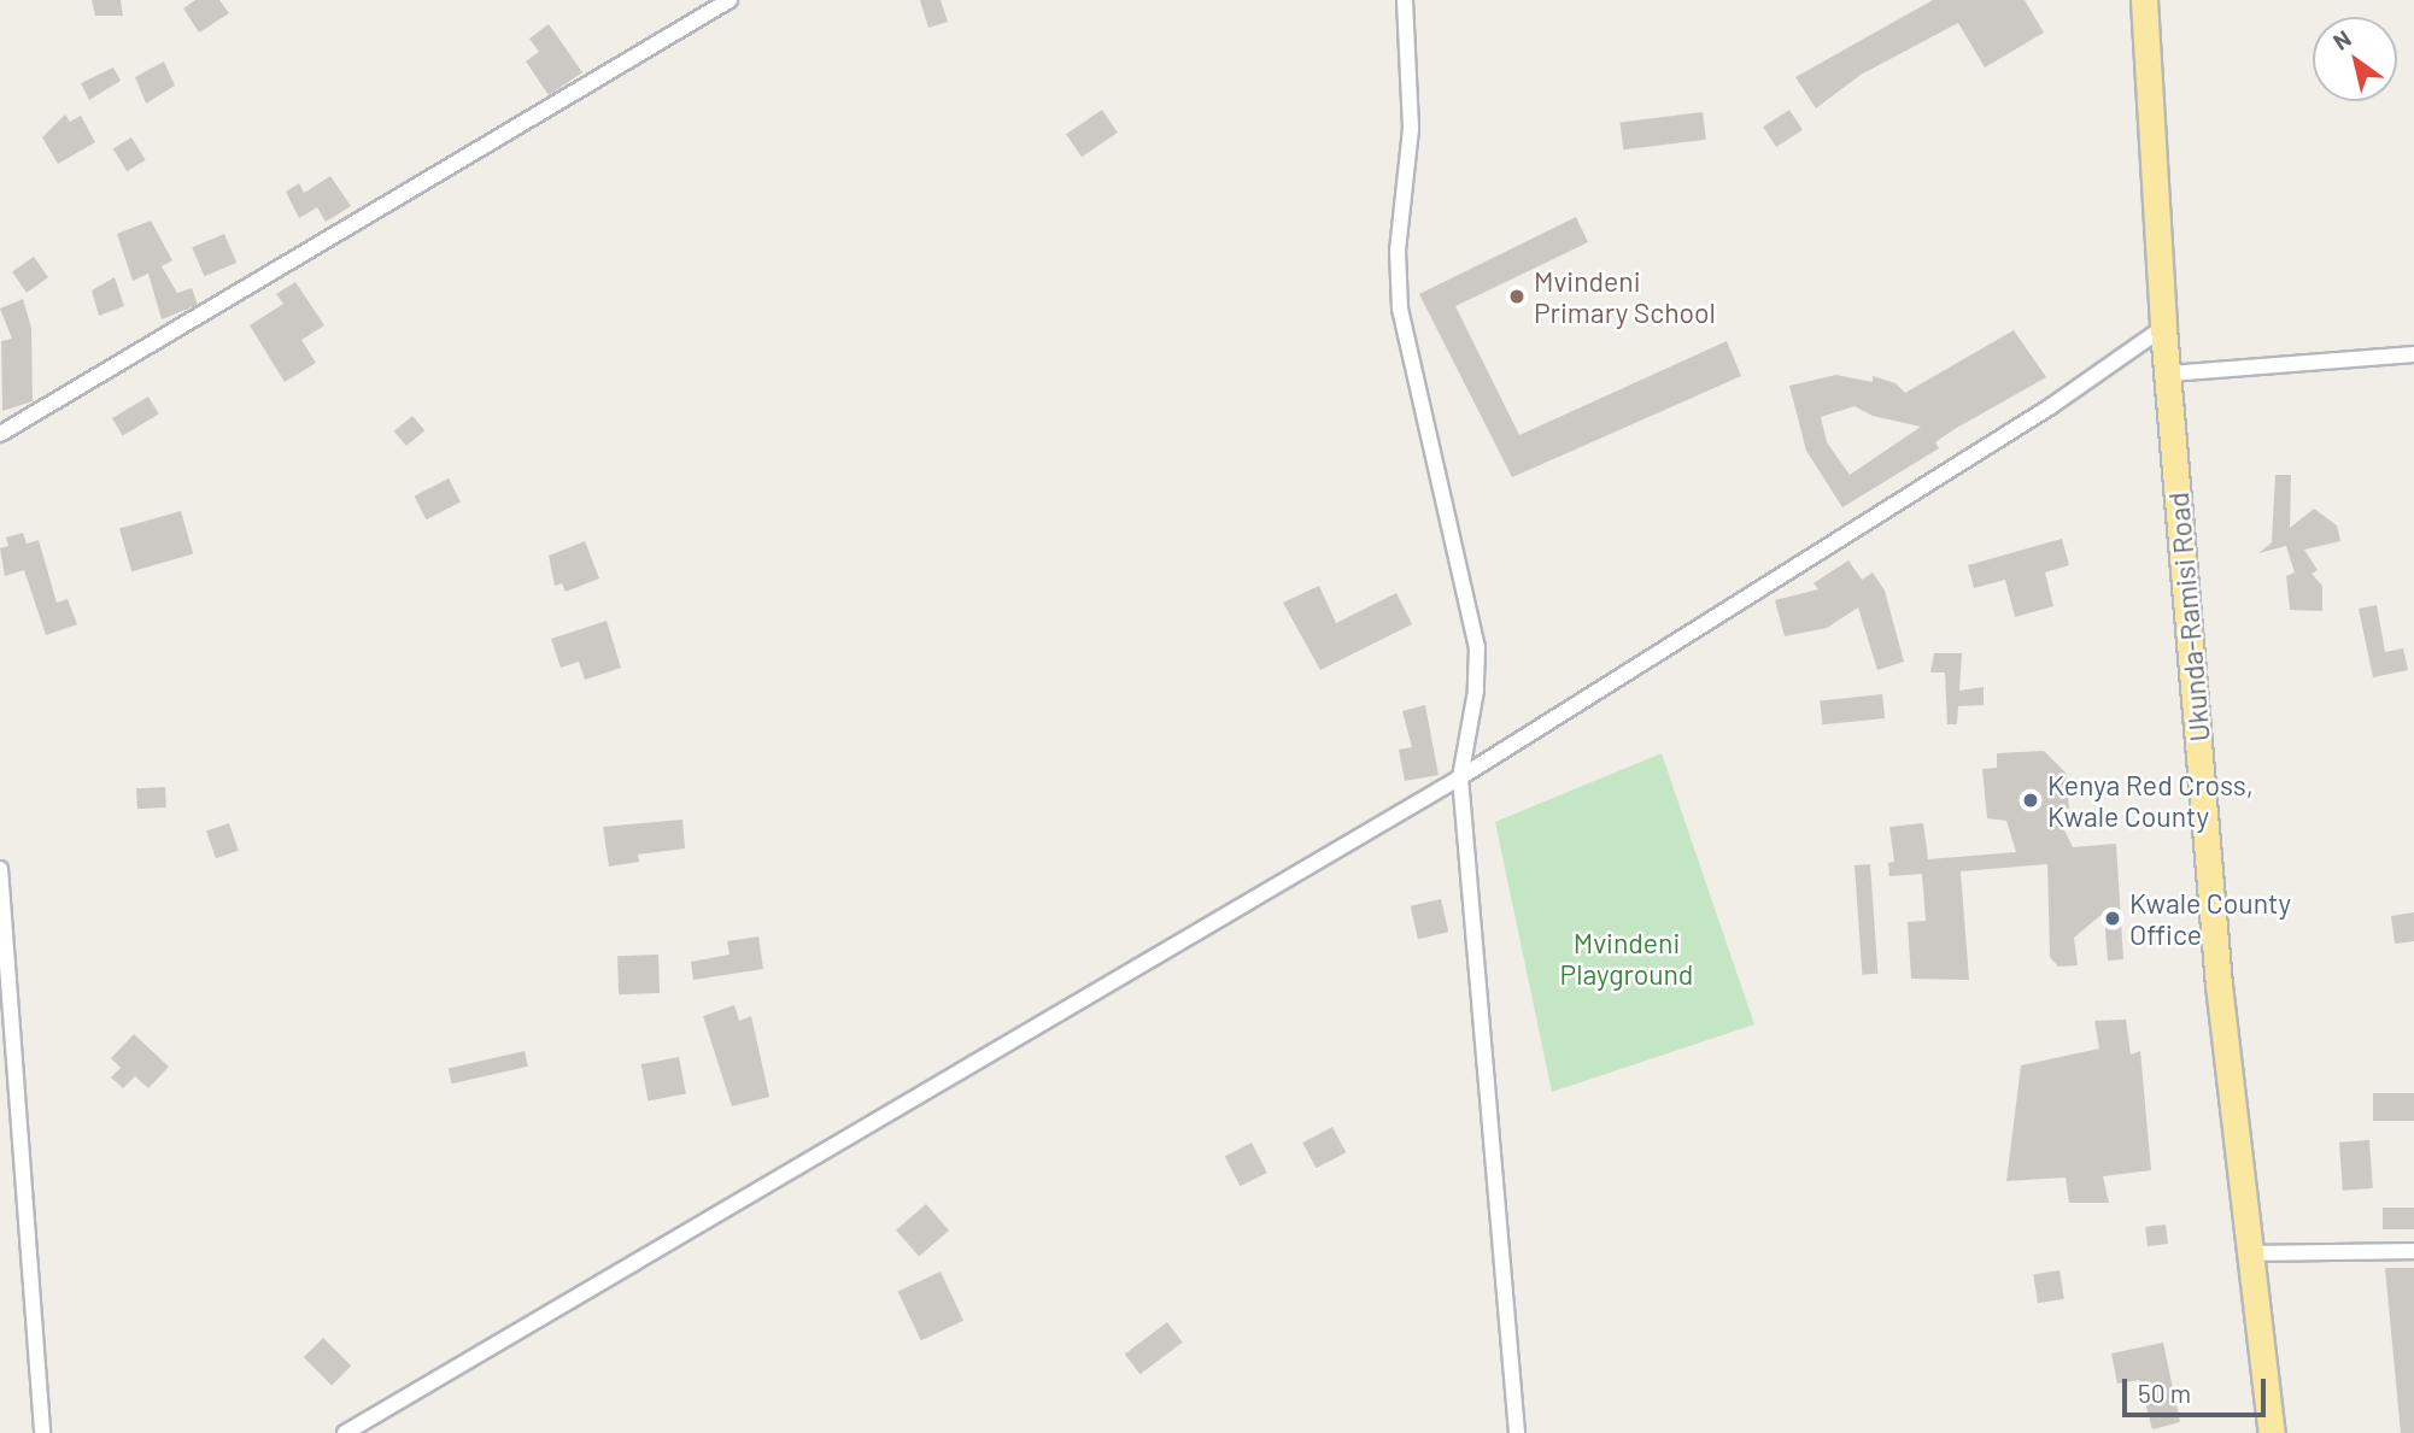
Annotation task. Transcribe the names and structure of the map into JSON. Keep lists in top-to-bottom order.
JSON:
{
  "streets": {
    "highway": ["Ukunda-Ramisi Road"]
  },
  "parks": ["Mvindeni Playground"],
  "places": ["Mvindeni Primary School", "Kenya Red Cross, Kwale County", "Kwale County Office"],
  "scale_bar": "50 m",
  "north": "top left"
}
